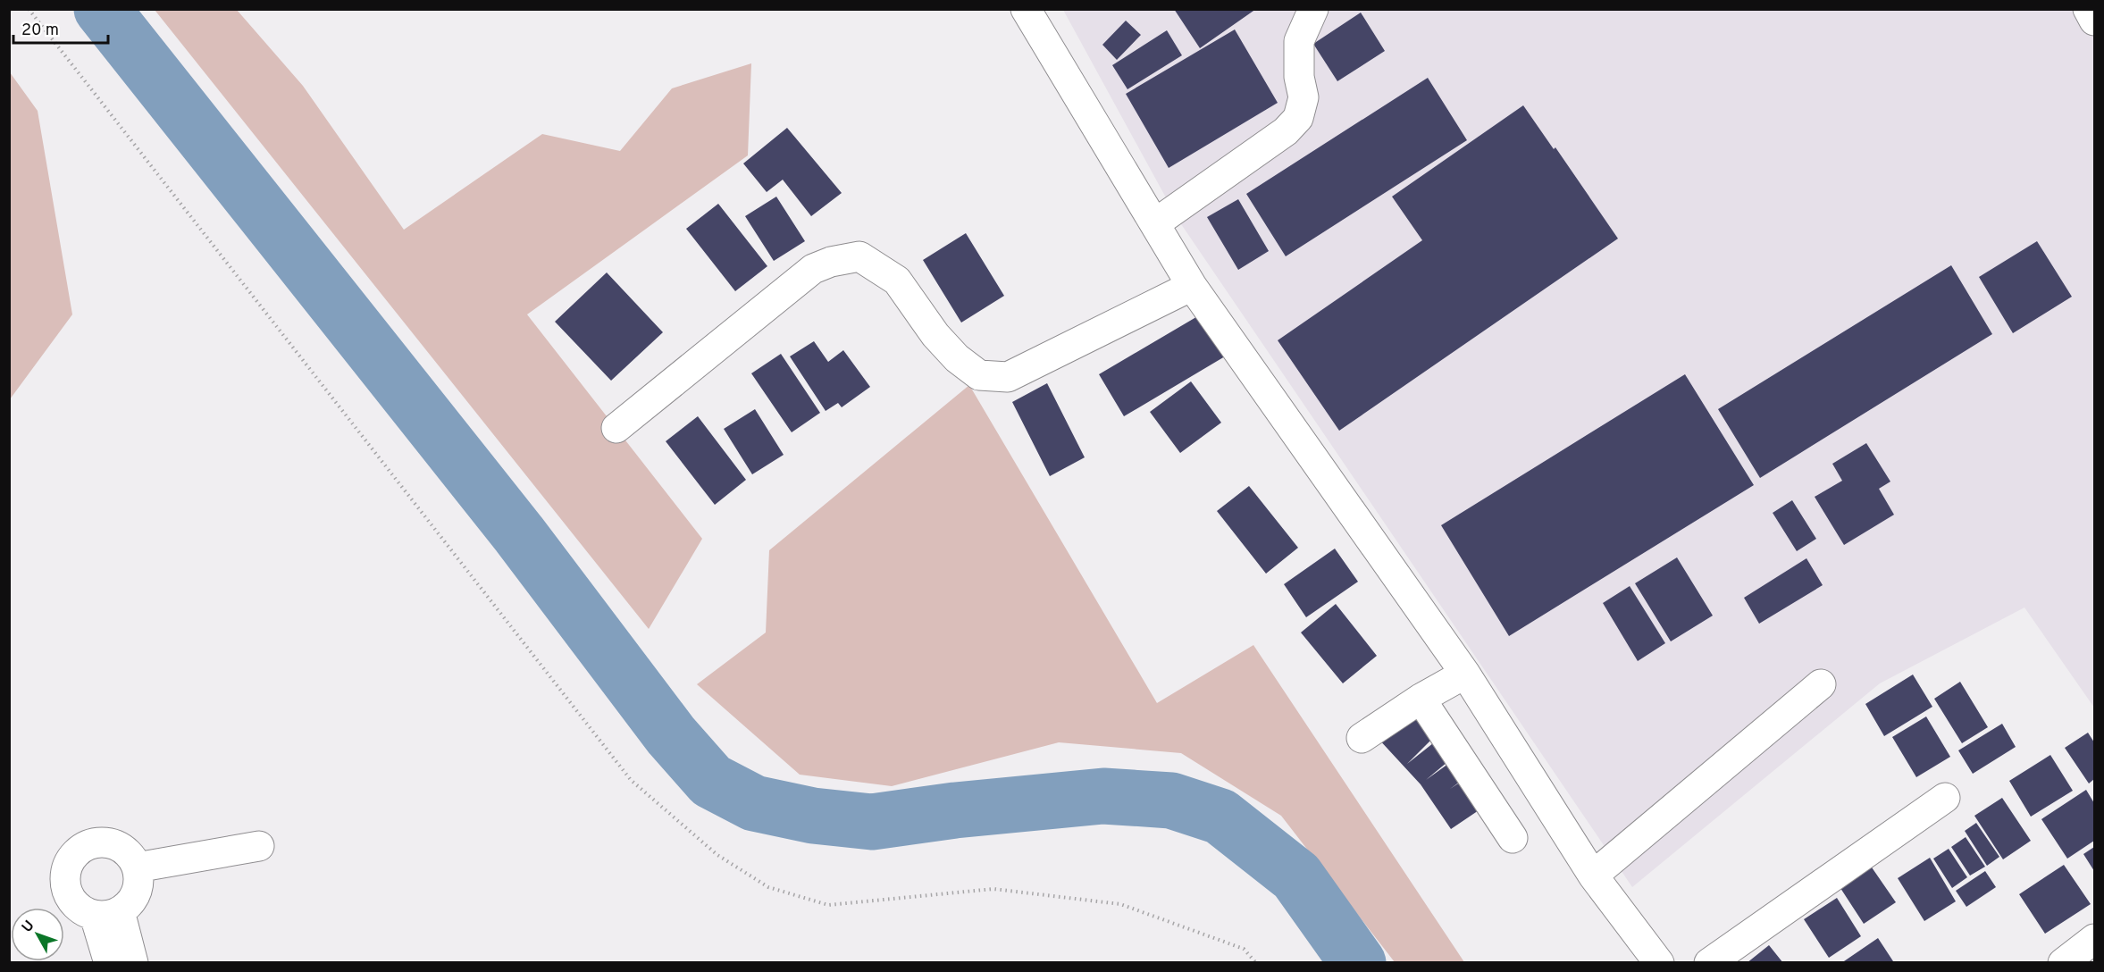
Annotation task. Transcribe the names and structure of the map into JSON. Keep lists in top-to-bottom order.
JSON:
{
  "scale_bar": "20 m",
  "north": "top left"
}
